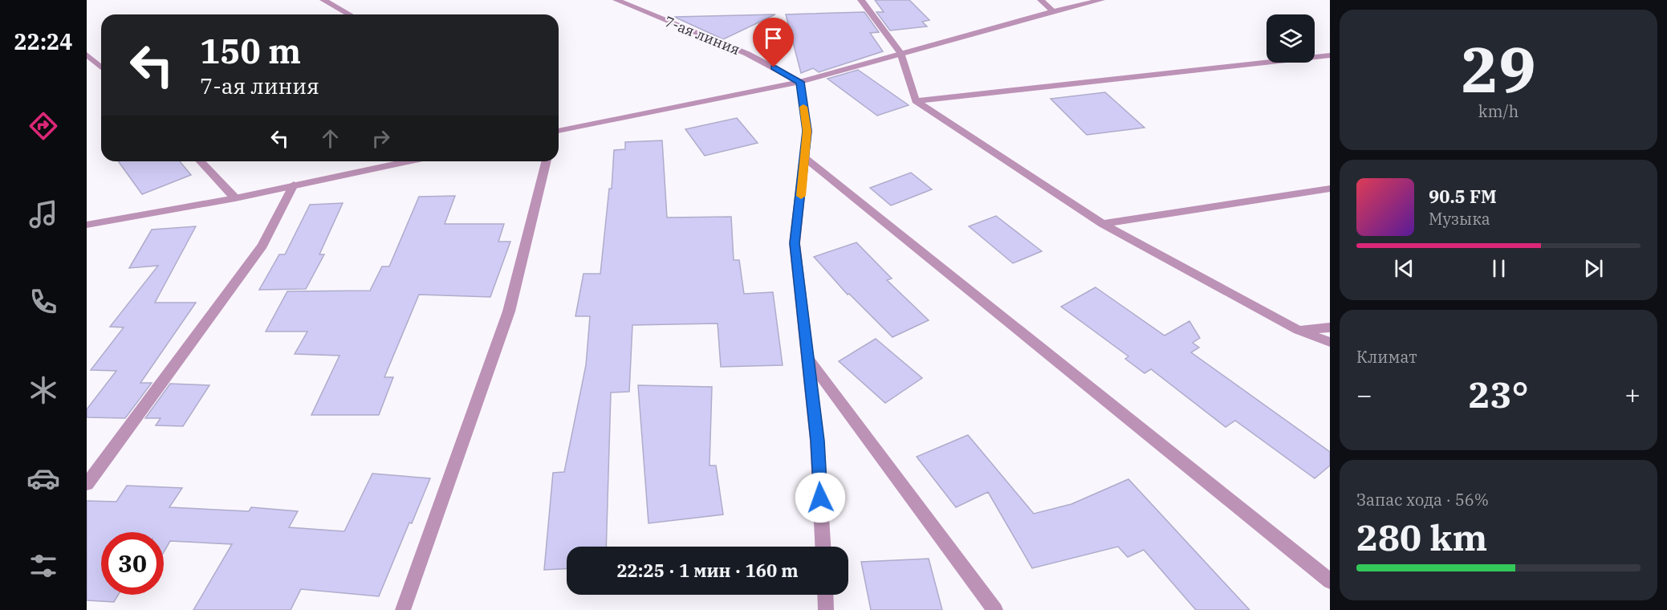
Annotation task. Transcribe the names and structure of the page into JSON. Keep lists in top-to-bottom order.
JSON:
{
  "streets": {
    "street": ["7-ая линия"]
  },
  "page": {
    "tabs": "22:24",
    "tile": [
      ["29", "km/h"],
      "Климат",
      ["Запас хода · 56%", "280 km"]
    ],
    "turn": ["150 m", "7-ая линия"],
    "song": ["90.5 FM", "Музыка"],
    "heat": ["−", "23°", "+"],
    "limit": "30",
    "trip": "22:25 · 1 мин · 160 m"
  }
}
